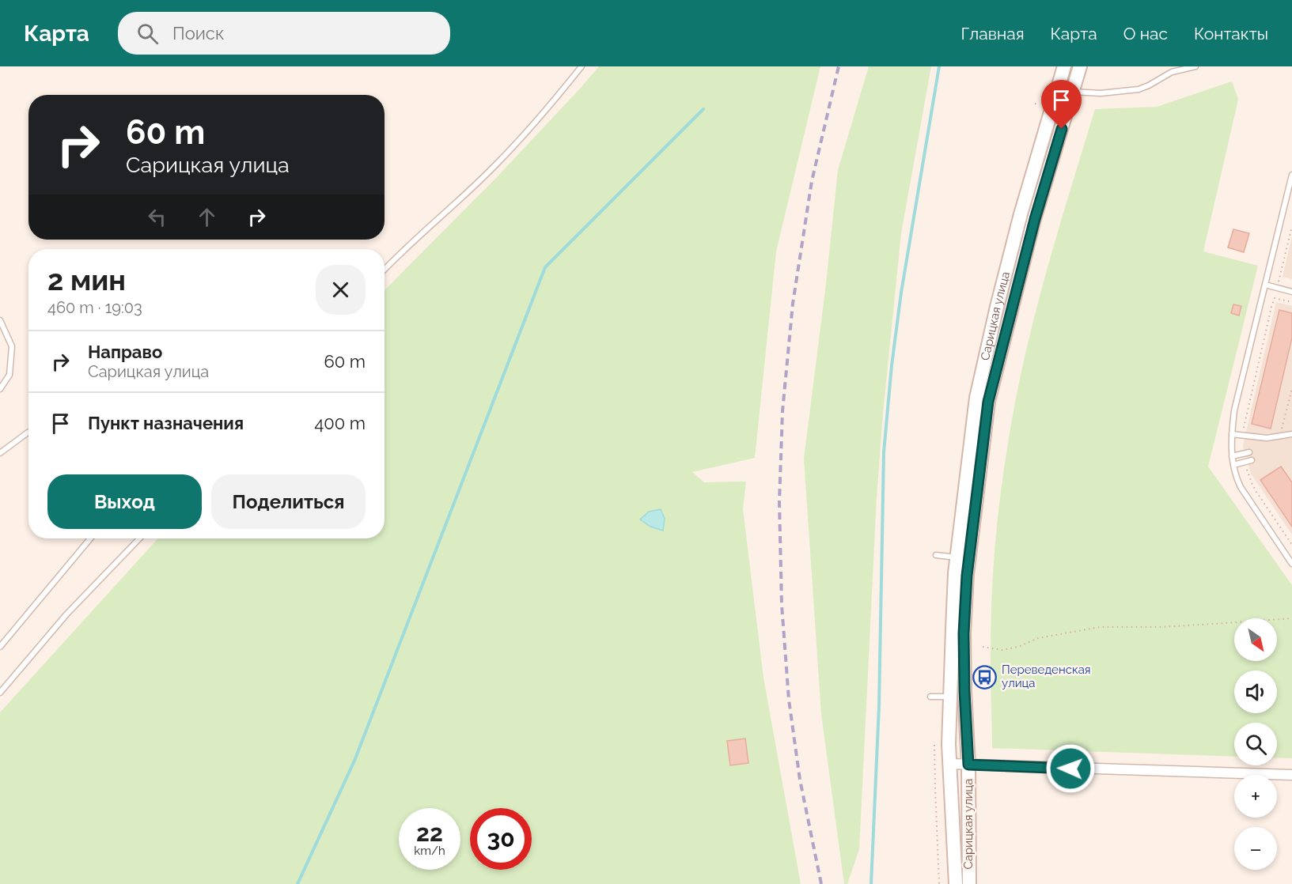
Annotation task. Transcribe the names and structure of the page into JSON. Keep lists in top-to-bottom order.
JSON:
{
  "streets": {
    "street": ["Сарицкая улица"]
  },
  "places": {
    "bus stop": ["Переведенская улица"]
  },
  "north": "bottom right",
  "page": {
    "header": "Карта",
    "search": "Поиск",
    "nav": [
      "Главная",
      "Карта",
      "О нас",
      "Контакты"
    ],
    "turn": ["60 m", "Сарицкая улица"],
    "heading": ["2 мин", "460 m · 19:03"],
    "list": [
      {
        "name": "Направо",
        "note": "Сарицкая улица",
        "value": "60 m"
      },
      {
        "name": "Пункт назначения",
        "value": "400 m"
      }
    ],
    "buttons": ["Выход", "Поделиться"],
    "map_buttons": ["+", "−"],
    "speed": "22 km/h",
    "limit": "30"
  }
}
